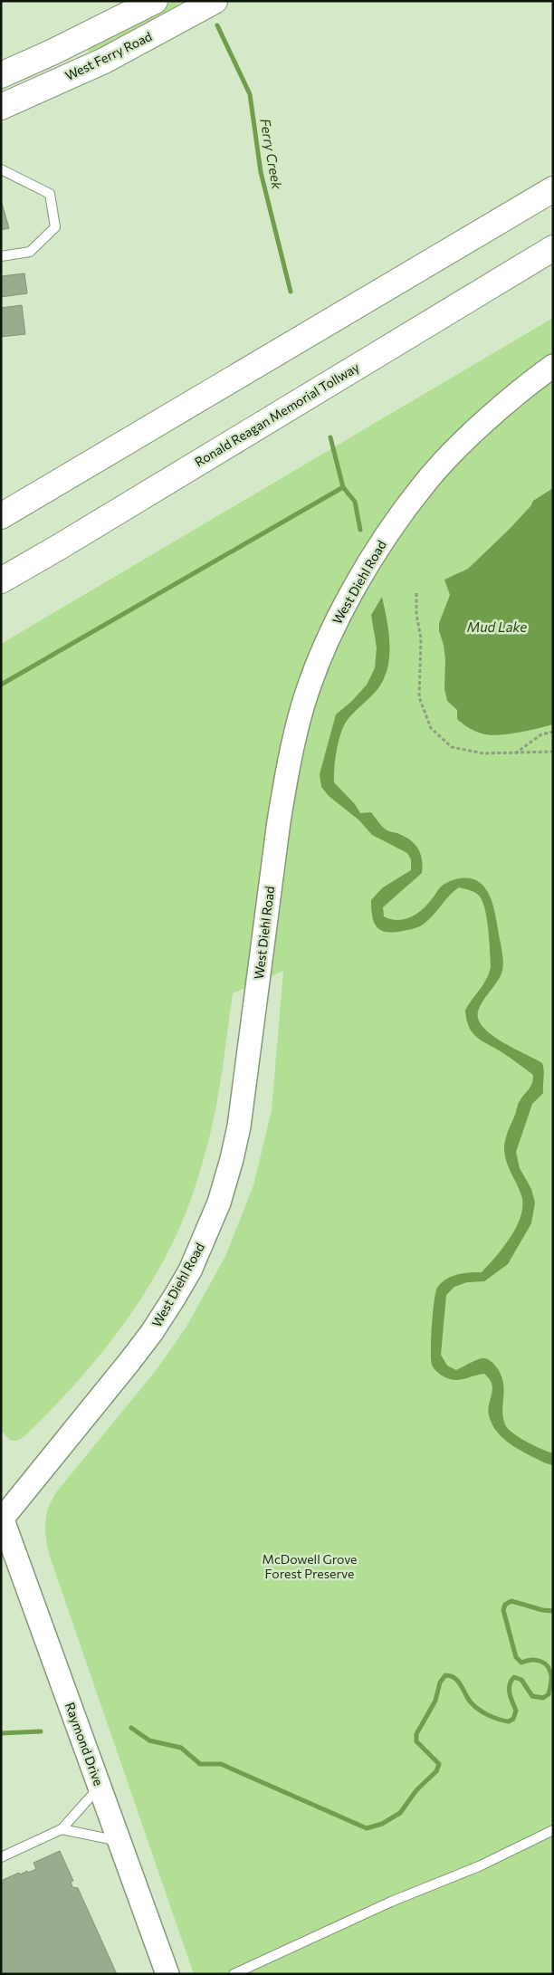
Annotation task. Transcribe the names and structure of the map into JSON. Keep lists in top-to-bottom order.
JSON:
{
  "streets": {
    "main road": ["West Ferry Road", "Ronald Reagan Memorial Tollway"],
    "street": ["West Diehl Road", "Raymond Drive"]
  },
  "crossings": [
    ["West Diehl Road", "Raymond Drive"]
  ],
  "water": ["Ferry Creek", "Mud Lake"],
  "parks": ["McDowell Grove Forest Preserve"]
}
